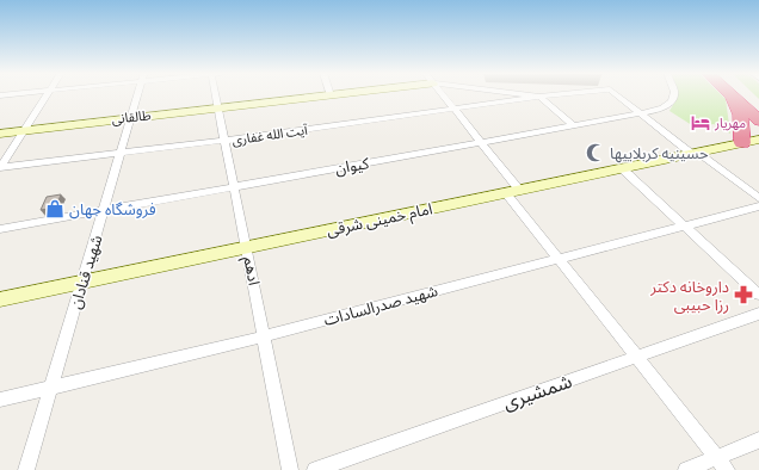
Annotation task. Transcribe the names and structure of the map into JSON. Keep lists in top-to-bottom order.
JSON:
{
  "streets": {
    "main road": ["طالقانی", "امام خمینی شرقی"],
    "street": [
      "آیت الله غفاری",
      "کیوان",
      "ادهم",
      "شهید قنادان",
      "شهید صدرالسادات",
      "شمشیری"
    ]
  },
  "crossings": [
    ["طالقانی", "ادهم"],
    ["طالقانی", "شهید قنادان"],
    ["آیت الله غفاری", "ادهم"],
    ["آیت الله غفاری", "شهید قنادان"],
    ["کیوان", "ادهم"],
    ["کیوان", "شهید قنادان"],
    ["امام خمینی شرقی", "ادهم"],
    ["امام خمینی شرقی", "شهید قنادان"],
    ["ادهم", "شهید صدرالسادات"],
    ["شهید قنادان", "شهید صدرالسادات"]
  ],
  "places": {
    "hotel": ["مهریار"],
    "mosque": ["حسینیه کربلاییها"],
    "shop": ["فروشگاه جهان"],
    "pharmacy": ["داروخانه دکتر رزا حبیبی"]
  }
}
